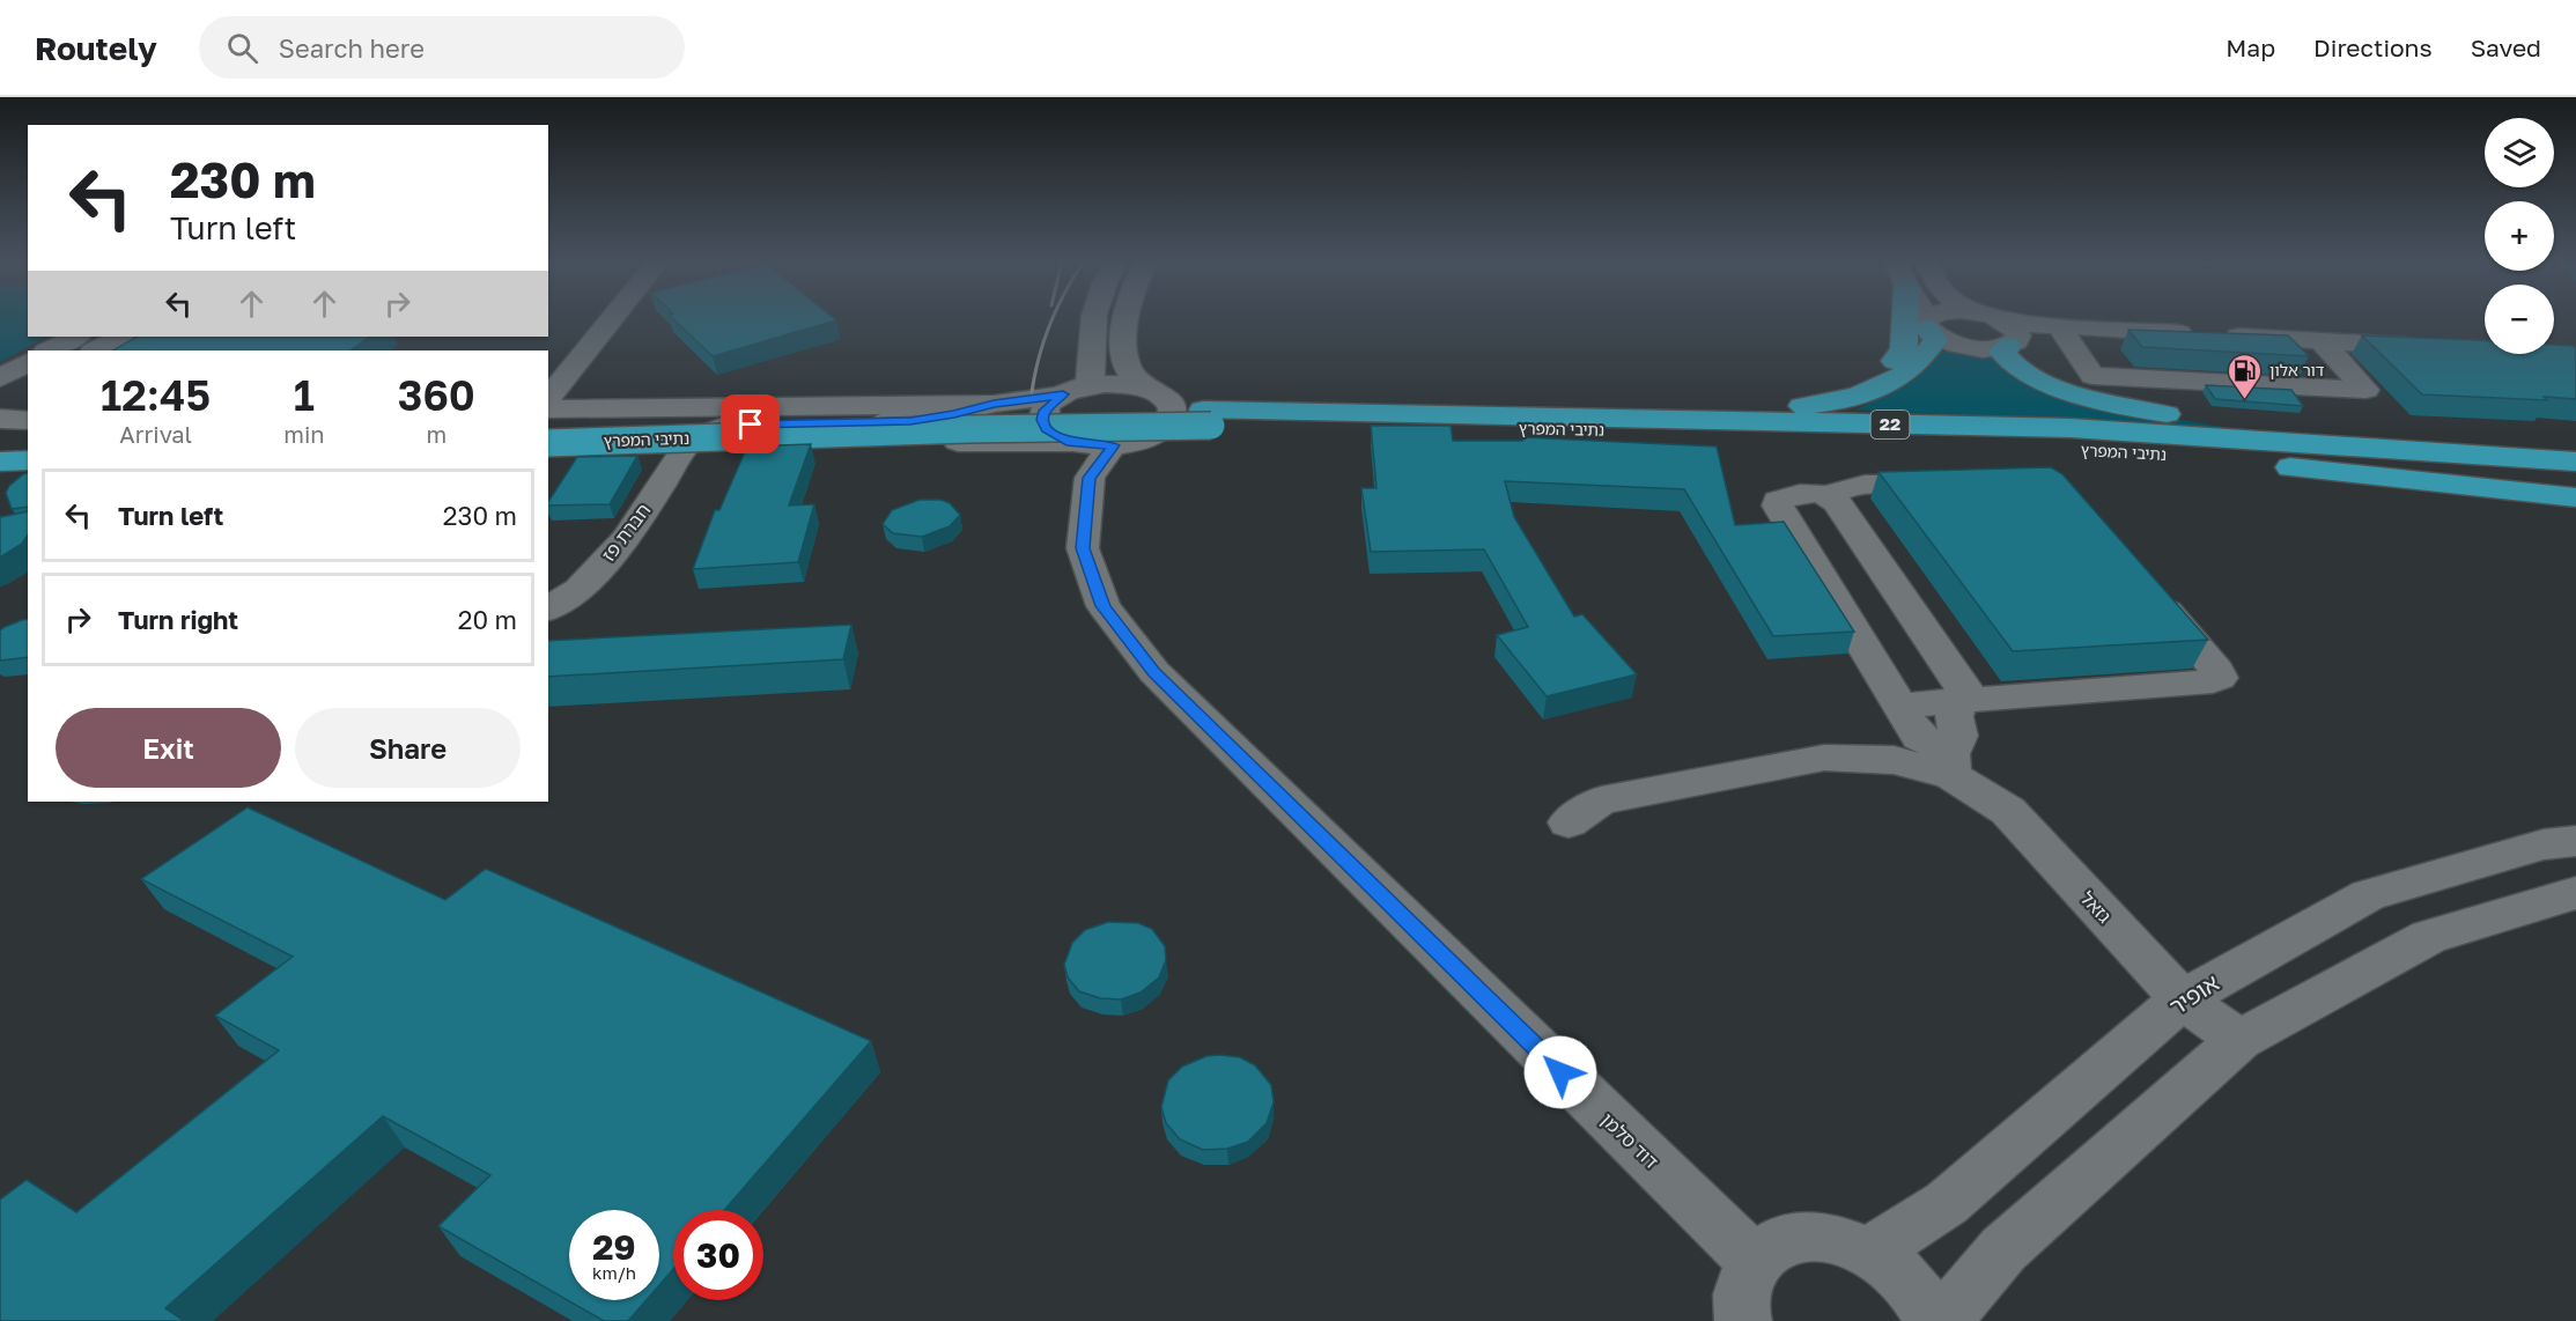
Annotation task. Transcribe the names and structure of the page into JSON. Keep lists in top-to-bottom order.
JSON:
{
  "streets": {
    "highway": ["22", "נתיבי המפרץ"],
    "street": [
      "חברת פז",
      "גזאל",
      "אופיר",
      "דוד סלמן"
    ]
  },
  "crossings": [
    ["גזאל", "אופיר"]
  ],
  "places": {
    "fuel station": ["דור אלון"]
  },
  "page": {
    "header": "Routely",
    "search": "Search here",
    "nav": ["Map", "Directions", "Saved"],
    "map_buttons": ["+", "−"],
    "turn": ["230 m", "Turn left"],
    "eta": [
      "12:45",
      "Arrival",
      "1",
      "min",
      "360",
      "m"
    ],
    "list": [
      {
        "name": "Turn left",
        "value": "230 m"
      },
      {
        "name": "Turn right",
        "value": "20 m"
      }
    ],
    "buttons": ["Exit", "Share"],
    "speed": "29 km/h",
    "limit": "30"
  }
}
